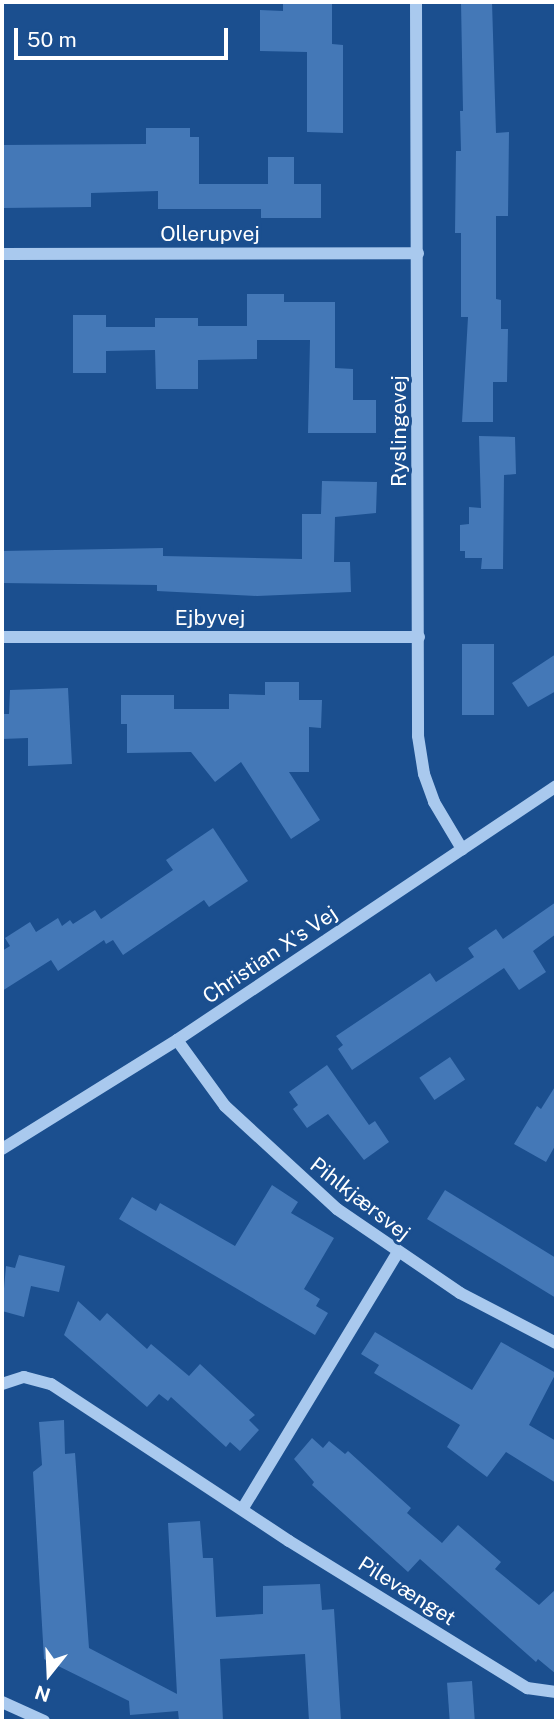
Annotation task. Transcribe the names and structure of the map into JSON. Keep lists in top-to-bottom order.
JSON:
{
  "streets": {
    "street": [
      "Ollerupvej",
      "Ryslingevej",
      "Ejbyvej",
      "Christian X's Vej",
      "Pihlkjærsvej",
      "Pilevænget"
    ]
  },
  "crossings": [
    ["Ollerupvej", "Ryslingevej"],
    ["Ryslingevej", "Ejbyvej"],
    ["Ryslingevej", "Christian X's Vej"],
    ["Christian X's Vej", "Pihlkjærsvej"]
  ],
  "scale_bar": "50 m",
  "north": "bottom"
}
